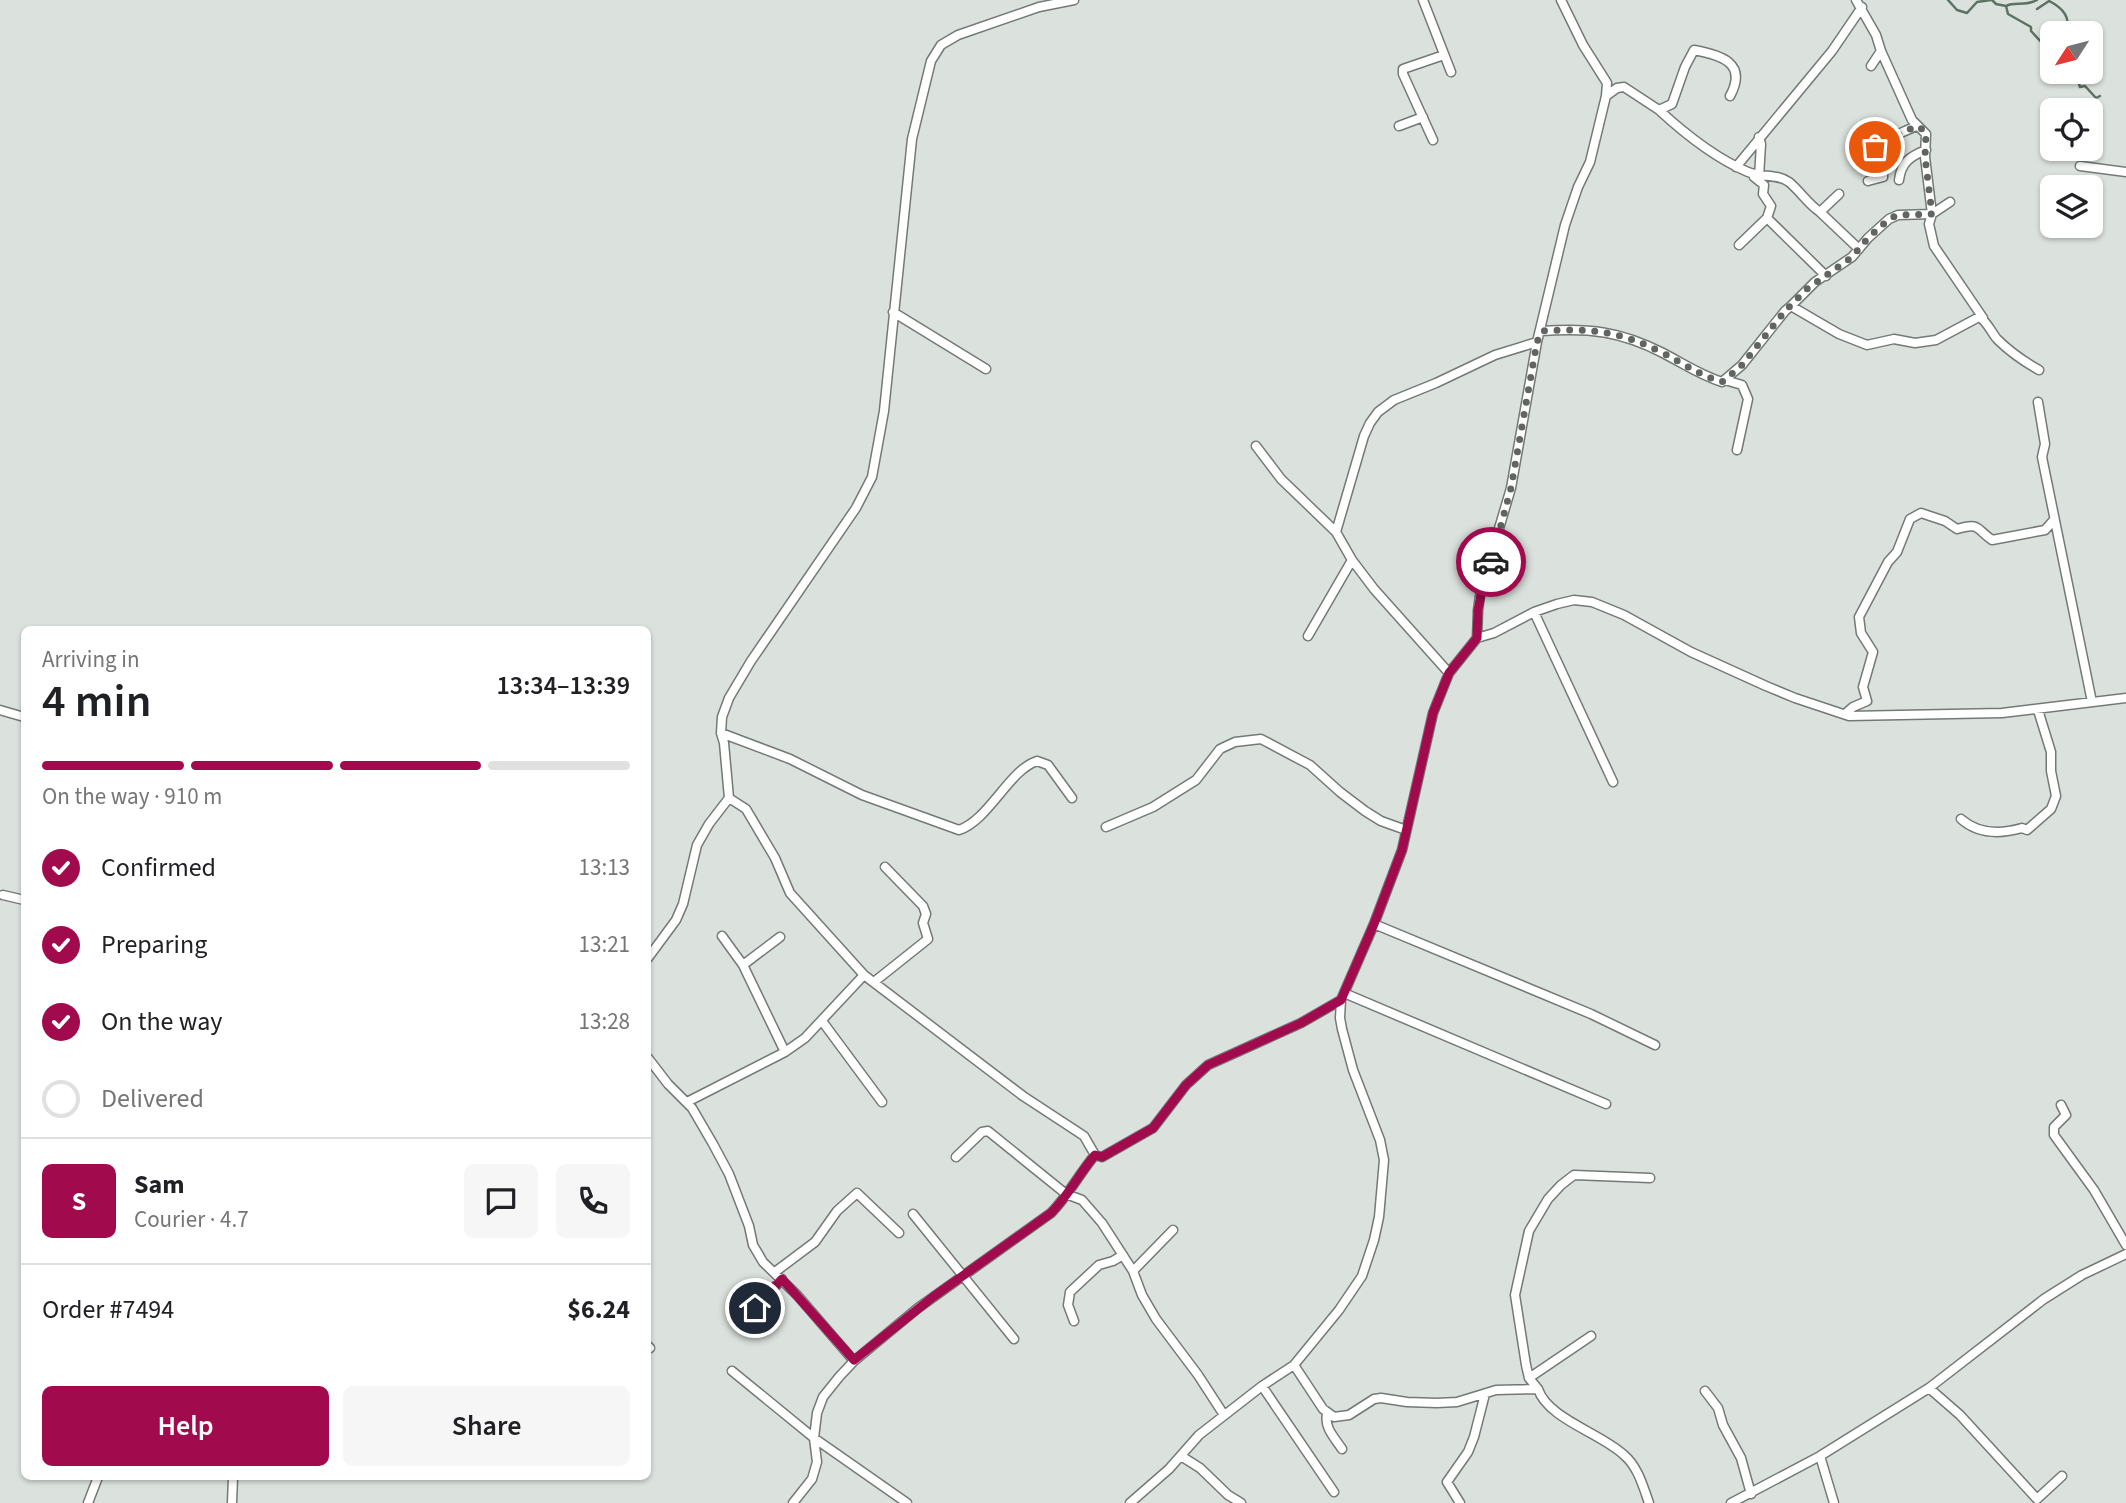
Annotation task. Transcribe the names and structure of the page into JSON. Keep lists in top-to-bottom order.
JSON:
{
  "north": "bottom left",
  "page": {
    "heading": ["4 min", "Arriving in", "13:34–13:39"],
    "panel": [
      "Sam",
      "Courier · 4.7",
      "Order #7494",
      "$6.24"
    ],
    "bar": "On the way · 910 m",
    "list": [
      ["Confirmed", "13:13"],
      ["Preparing", "13:21"],
      ["On the way", "13:28"],
      "Delivered"
    ],
    "round": "S",
    "buttons": ["Help", "Share"]
  }
}
